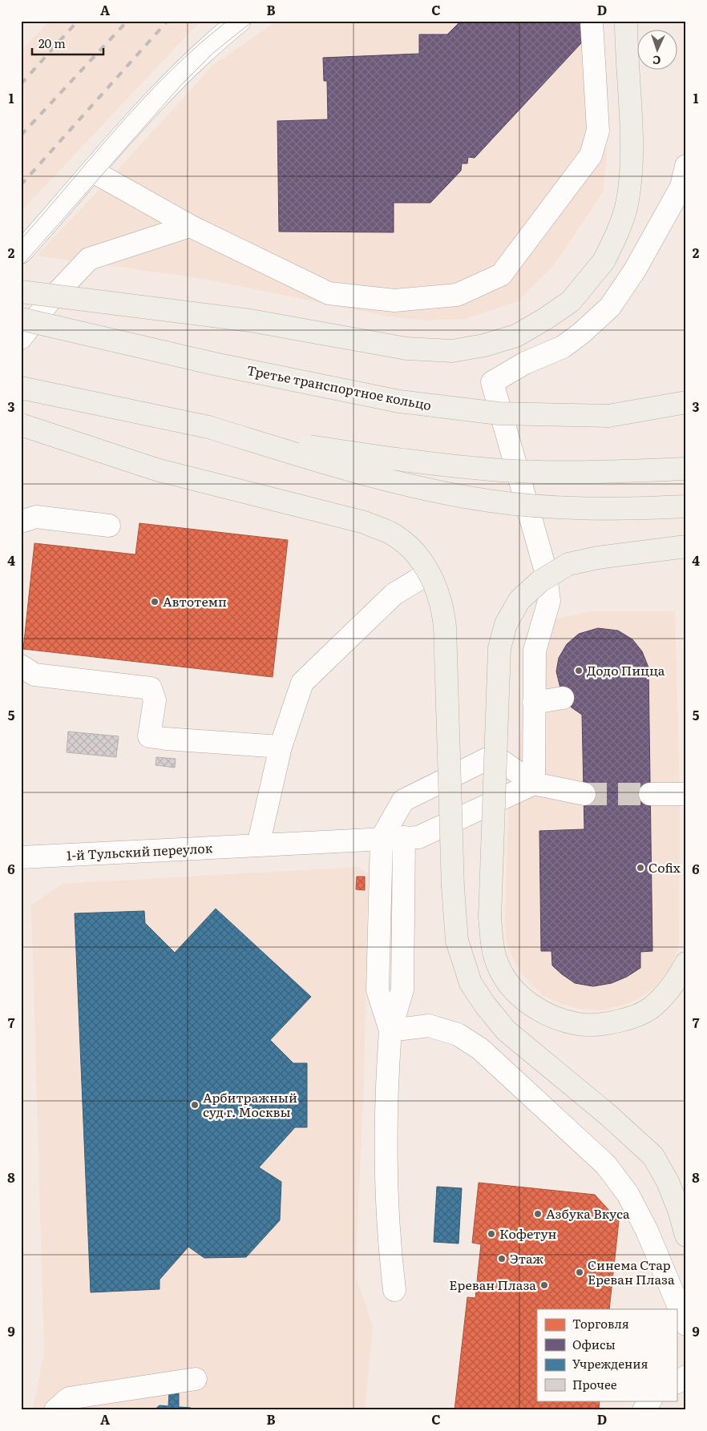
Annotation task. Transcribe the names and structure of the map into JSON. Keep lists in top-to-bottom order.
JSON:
{
  "streets": {
    "main road": ["Третье транспортное кольцо"],
    "street": ["1-й Тульский переулок"]
  },
  "places": [
    "Автотемп",
    "Додо Пицца",
    "Cofix",
    "Арбитражный суд г. Москвы",
    "Азбука Вкуса",
    "Кофетун",
    "Этаж",
    "Синема Стар Ереван Плаза",
    "Ереван Плаза"
  ],
  "legend": [
    "Торговля",
    "Офисы",
    "Учреждения",
    "Прочее"
  ],
  "scale_bar": "20 m",
  "north": "bottom",
  "grid": {
    "columns": [
      "A",
      "B",
      "C",
      "D"
    ],
    "rows": [
      "1",
      "2",
      "3",
      "4",
      "5",
      "6",
      "7",
      "8",
      "9"
    ]
  }
}
